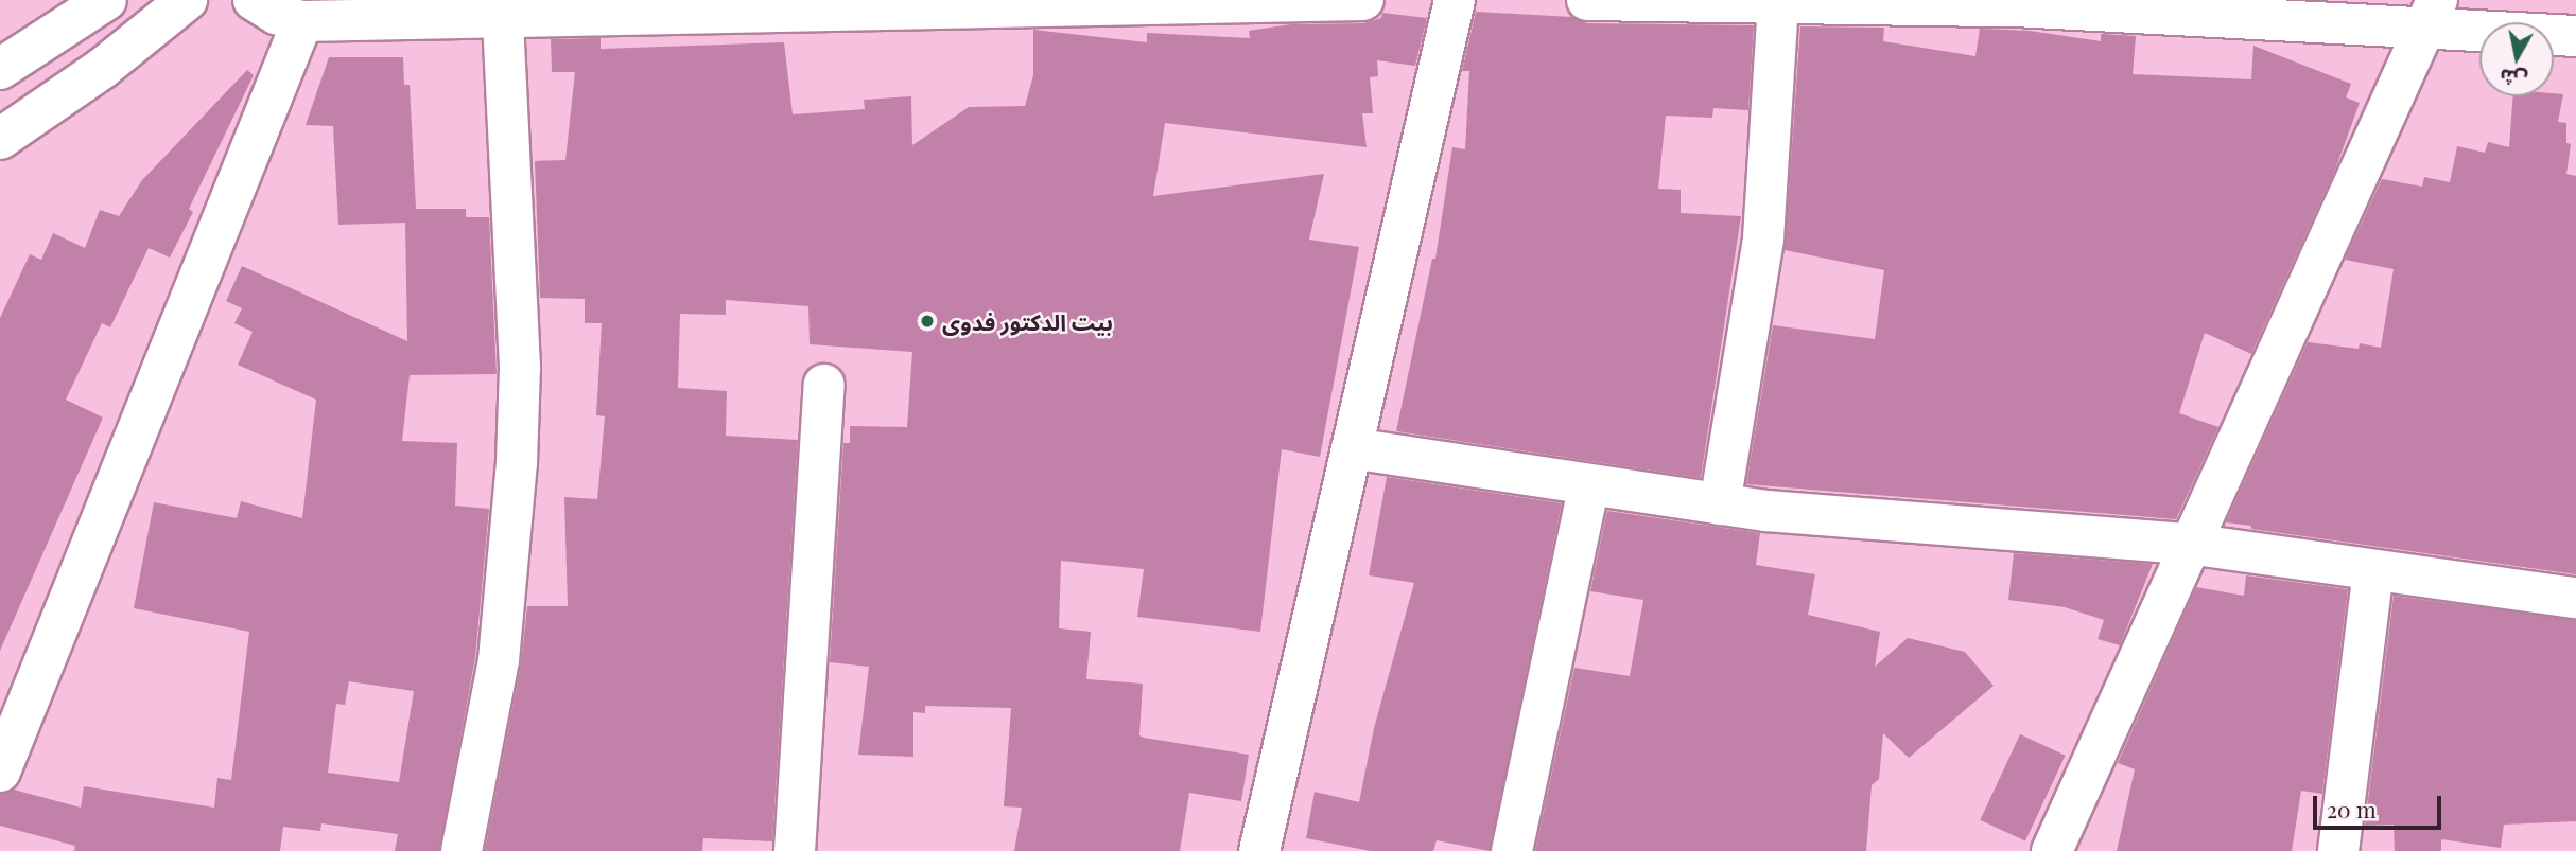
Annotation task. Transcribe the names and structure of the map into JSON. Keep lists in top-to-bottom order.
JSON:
{
  "places": ["بيت الدكتور فدوى"],
  "scale_bar": "20 m",
  "north": "bottom"
}
